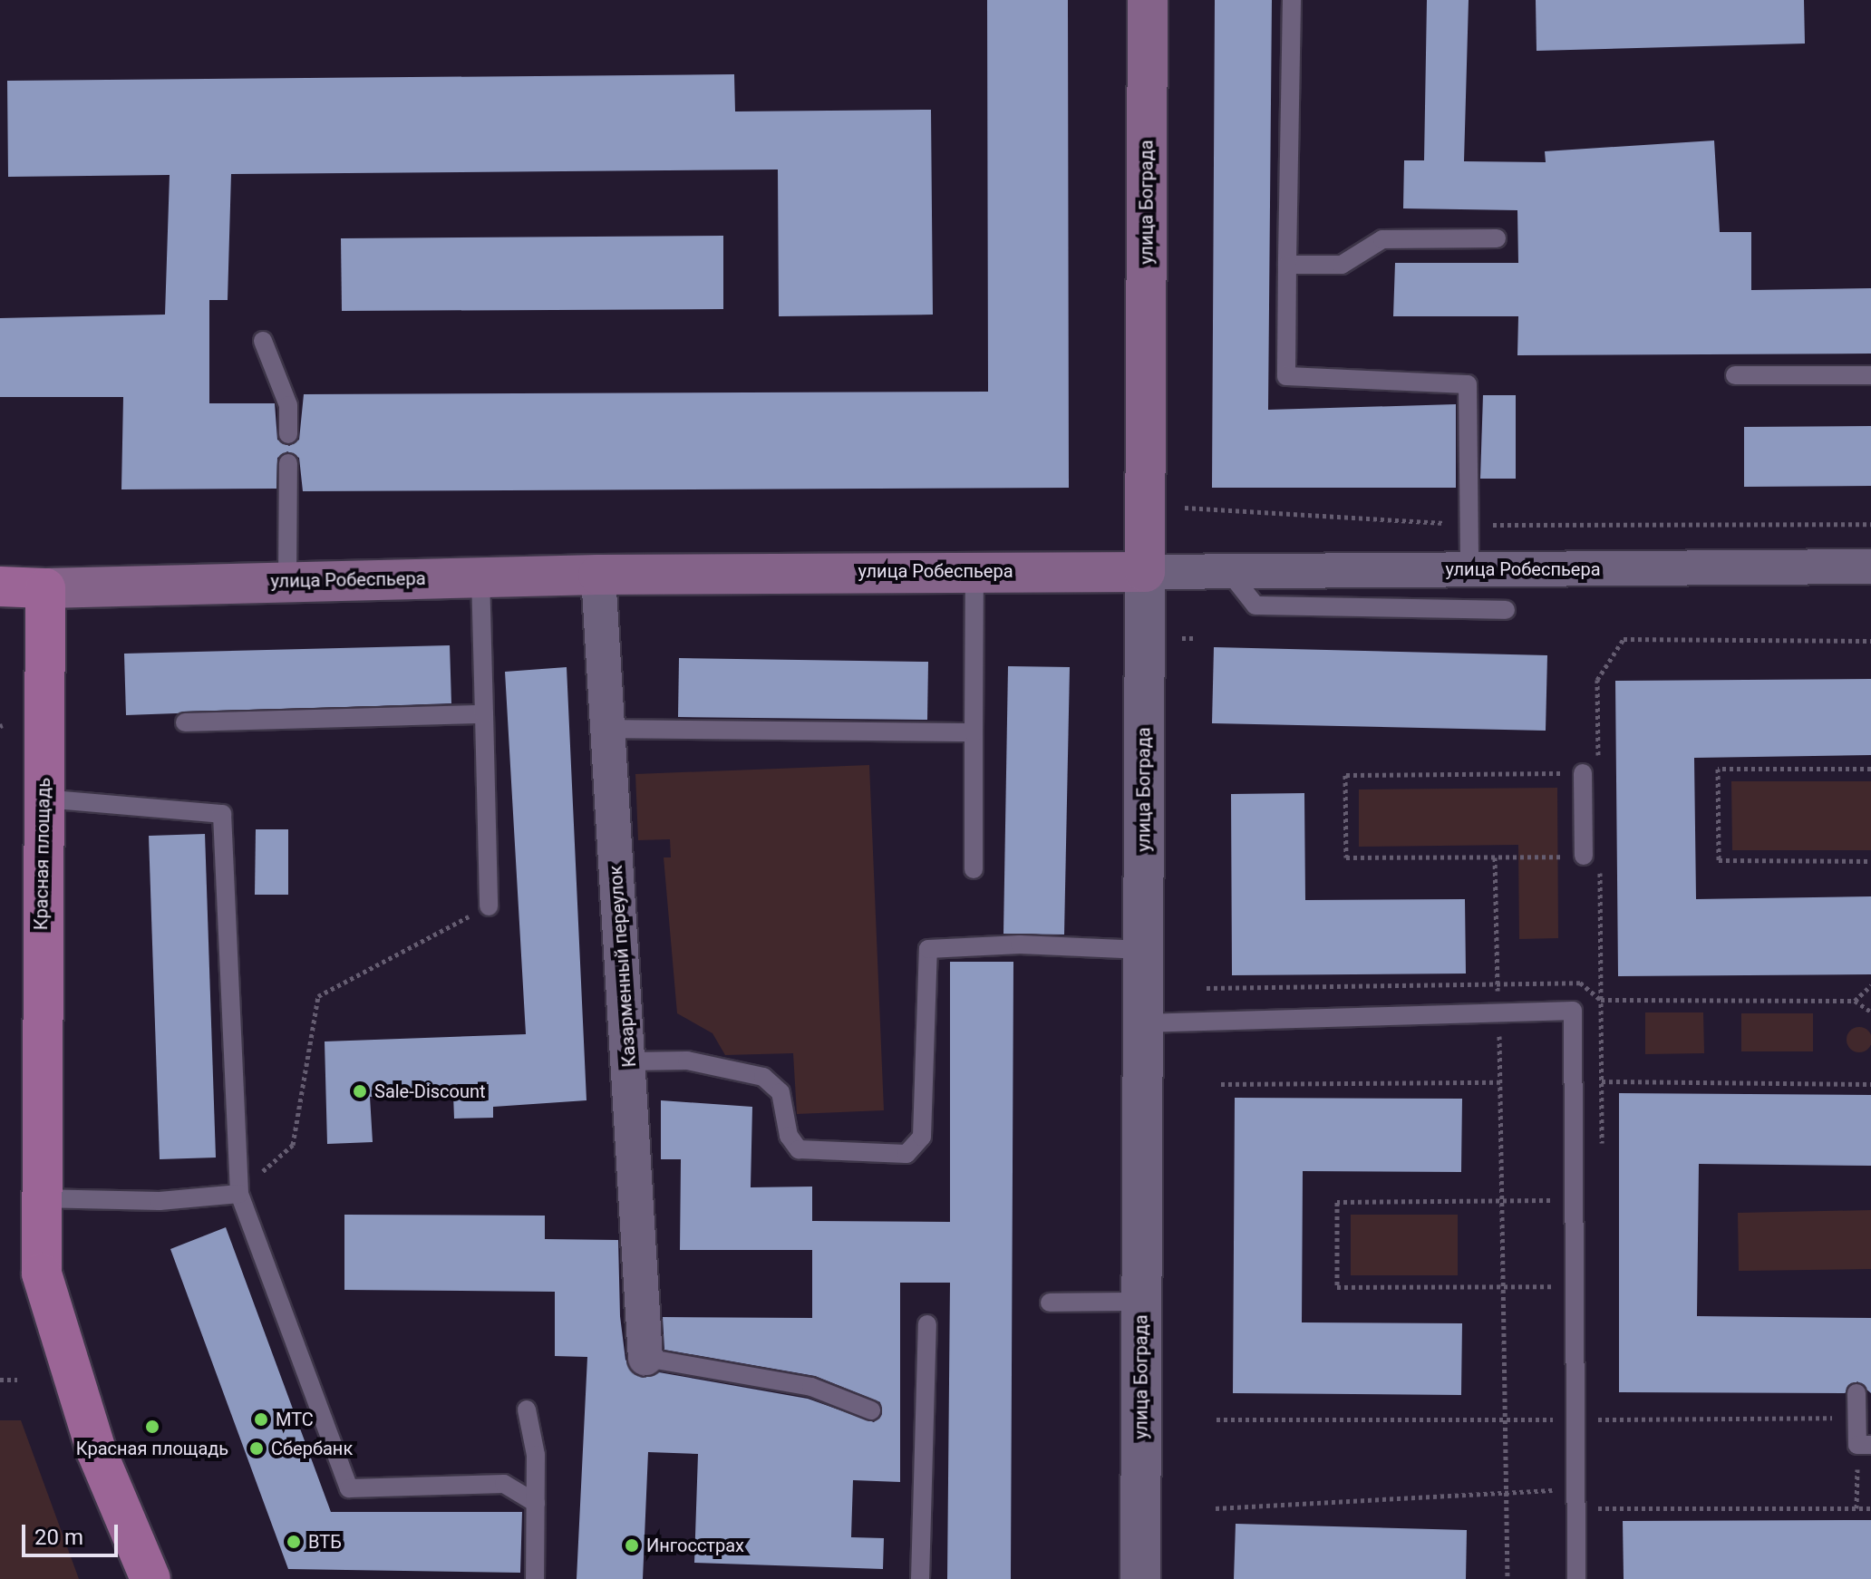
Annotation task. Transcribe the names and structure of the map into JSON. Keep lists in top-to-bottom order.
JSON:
{
  "streets": {
    "main road": ["улица Бограда", "улица Робеспьера", "Красная площадь"],
    "street": ["Казарменный переулок"]
  },
  "crossings": [
    ["улица Бограда", "улица Робеспьера"],
    ["улица Робеспьера", "Красная площадь"],
    ["улица Робеспьера", "Казарменный переулок"]
  ],
  "places": [
    "Sale-Discount",
    "МТС",
    "Красная площадь",
    "Сбербанк",
    "ВТБ",
    "Ингосстрах"
  ],
  "scale_bar": "20 m"
}
